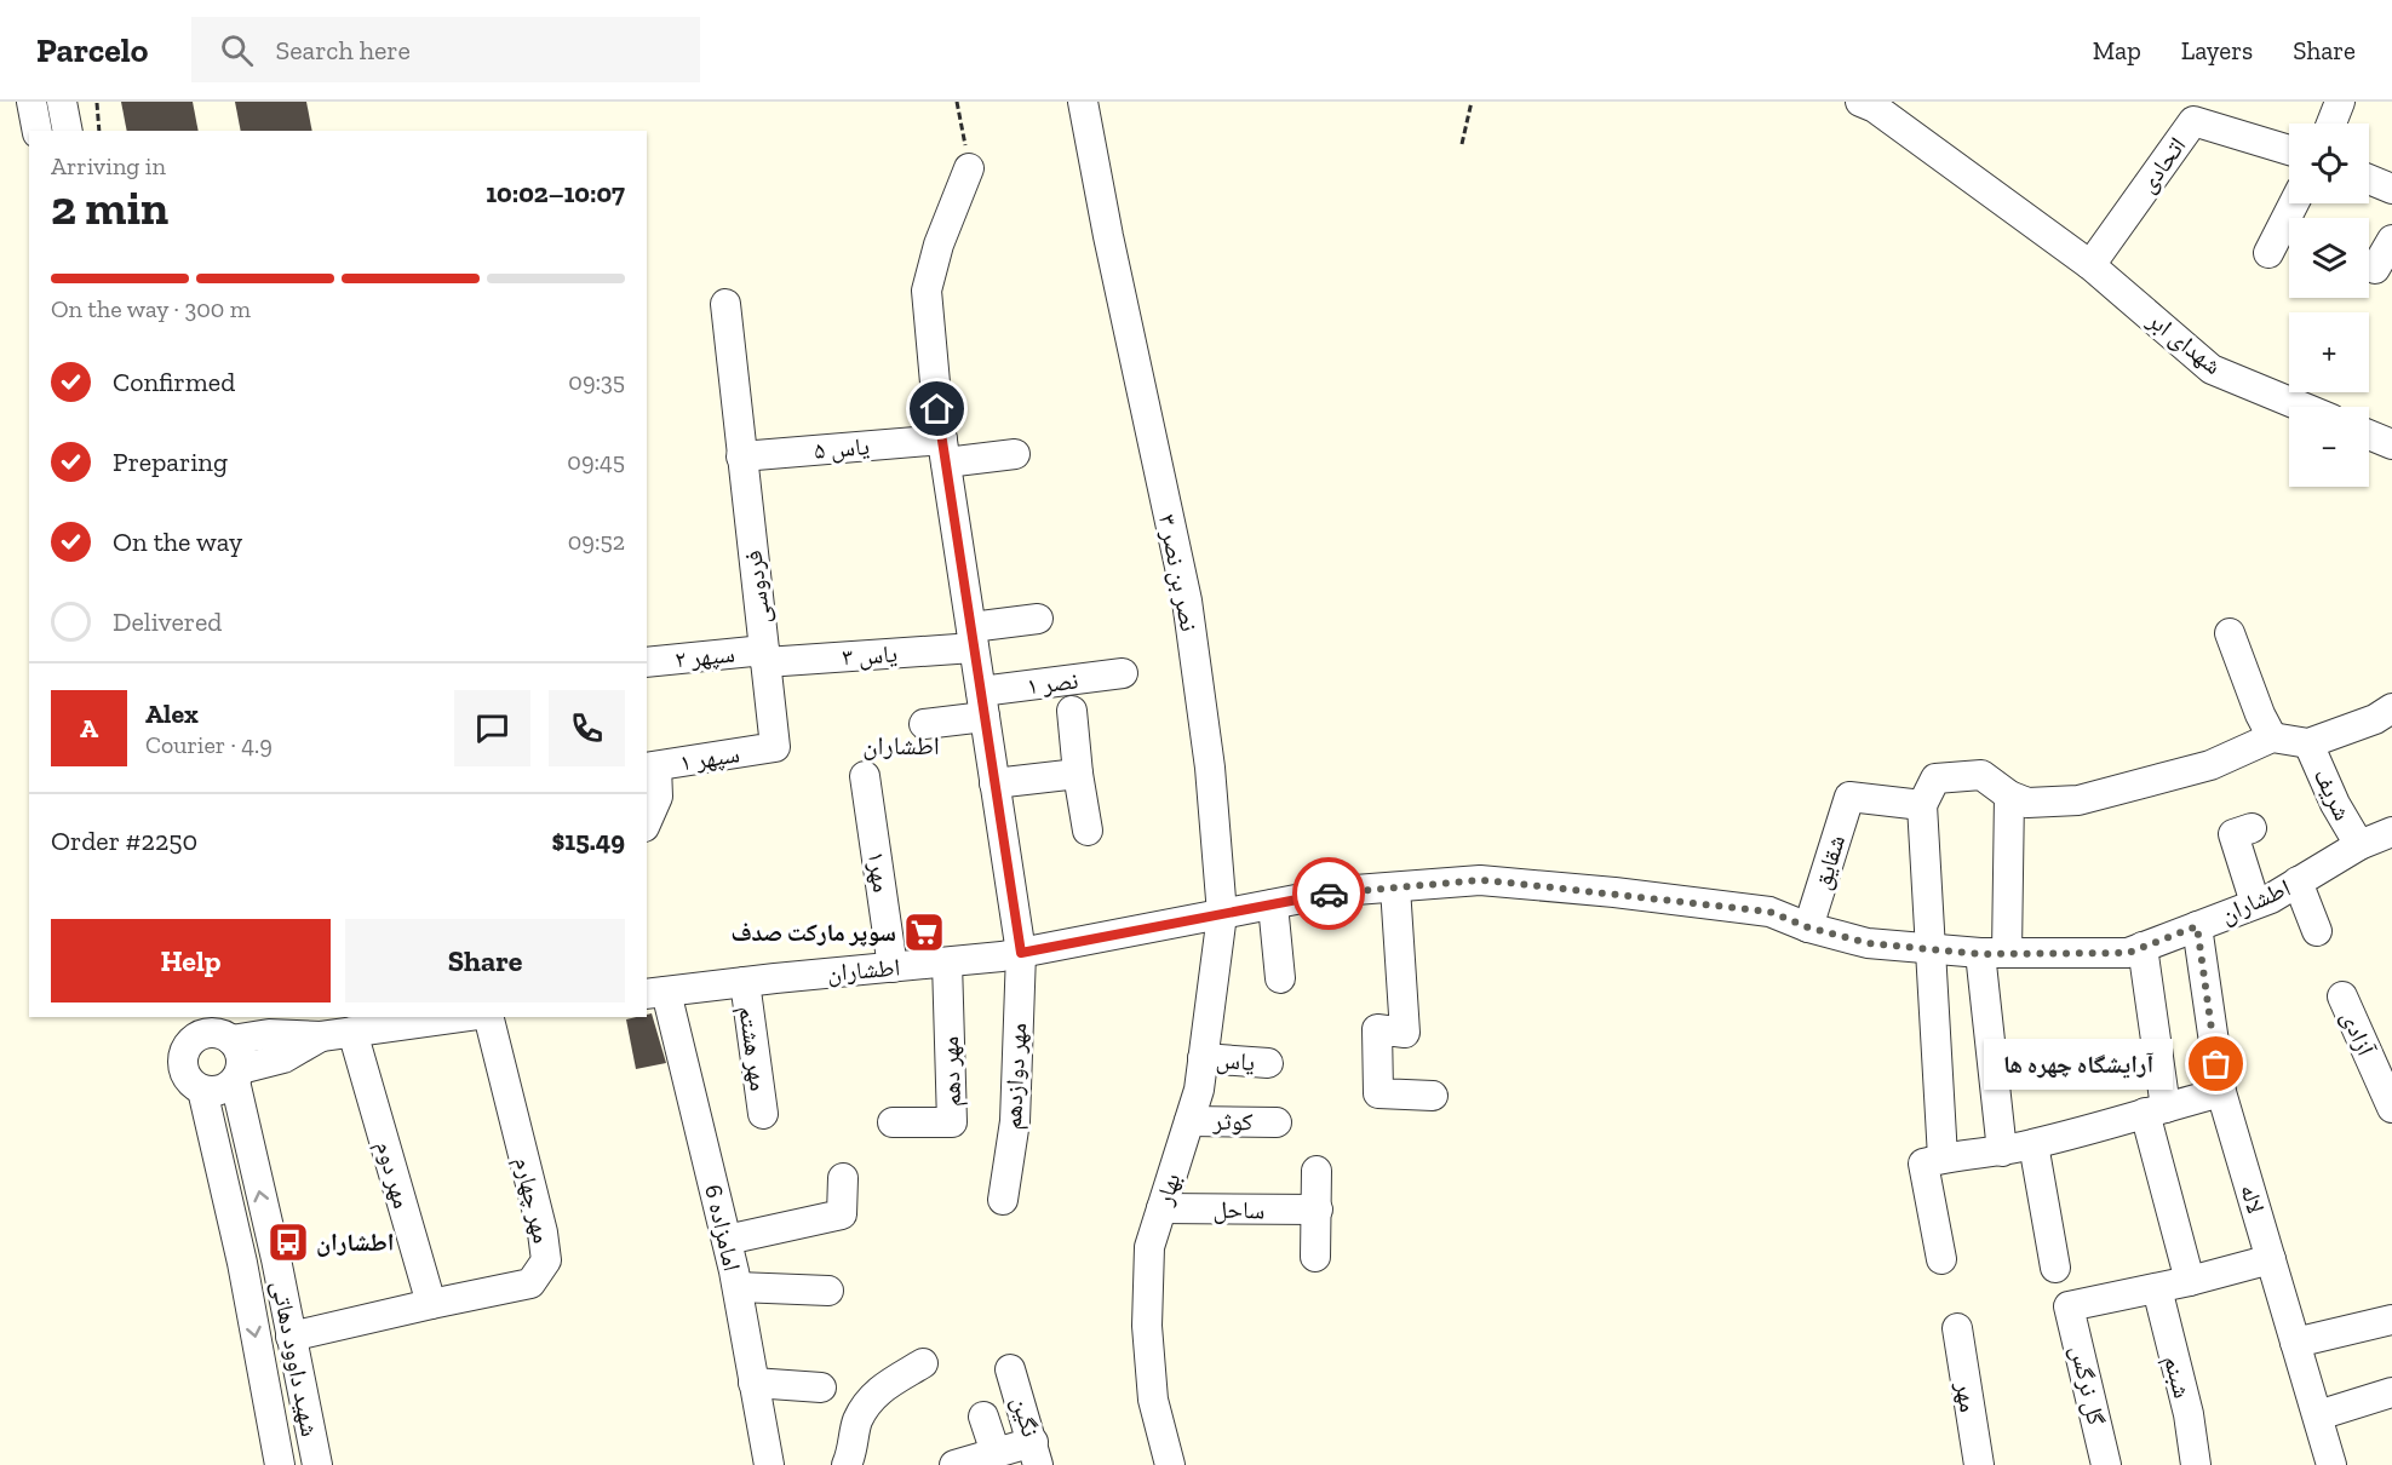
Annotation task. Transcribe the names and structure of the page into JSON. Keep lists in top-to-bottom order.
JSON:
{
  "streets": {
    "street": [
      "اتحادی",
      "شهدای ابر",
      "یاس ۵",
      "نصر بن نصر ۳",
      "فردوسی",
      "یاس ۳",
      "سپهر ۲",
      "نصر ۱",
      "سپهر ۱",
      "شریف",
      "شقایق",
      "مهر۱",
      "اطشاران",
      "آزادی",
      "مهر هشتم",
      "یاس",
      "مهر دهم",
      "مهر دوازدهم",
      "کوثر",
      "مهر دوم",
      "بهار",
      "لاله",
      "مهر چهارم",
      "ساحل",
      "امامزاده 6",
      "شهید داوود دهاتی",
      "شبنم",
      "گل نرگس",
      "مهر",
      "نگین"
    ]
  },
  "crossings": [
    ["اتحادی", "شهدای ابر"],
    ["یاس ۵", "فردوسی"],
    ["یاس ۵", "مهر دوازدهم"],
    ["نصر بن نصر ۳", "اطشاران"],
    ["نصر بن نصر ۳", "بهار"],
    ["فردوسی", "یاس ۳"],
    ["فردوسی", "سپهر ۲"],
    ["فردوسی", "سپهر ۱"],
    ["یاس ۳", "سپهر ۲"],
    ["یاس ۳", "مهر دوازدهم"],
    ["نصر ۱", "مهر دوازدهم"],
    ["شریف", "اطشاران"],
    ["شقایق", "اطشاران"],
    ["مهر۱", "اطشاران"],
    ["اطشاران", "مهر هشتم"],
    ["اطشاران", "مهر دهم"],
    ["اطشاران", "مهر دوازدهم"],
    ["اطشاران", "بهار"],
    ["اطشاران", "لاله"],
    ["اطشاران", "امامزاده 6"],
    ["یاس", "بهار"],
    ["کوثر", "بهار"],
    ["مهر دوم", "مهر چهارم"],
    ["بهار", "ساحل"],
    ["شبنم", "گل نرگس"]
  ],
  "districts": ["اطشاران"],
  "places": {
    "supermarket": ["سوپر مارکت صدف"],
    "other": ["آرایشگاه چهره ها"],
    "bus stop": ["اطشاران"]
  },
  "page": {
    "header": "Parcelo",
    "search": "Search here",
    "nav": ["Map", "Layers", "Share"],
    "map_buttons": ["+", "−"],
    "heading": ["2 min", "Arriving in", "10:02–10:07"],
    "panel": [
      "Alex",
      "Courier · 4.9",
      "Order #2250",
      "$15.49"
    ],
    "bar": "On the way · 300 m",
    "list": [
      ["Confirmed", "09:35"],
      ["Preparing", "09:45"],
      ["On the way", "09:52"],
      "Delivered"
    ],
    "round": "A",
    "buttons": ["Help", "Share"],
    "bubble": "آرایشگاه چهره ها"
  }
}
